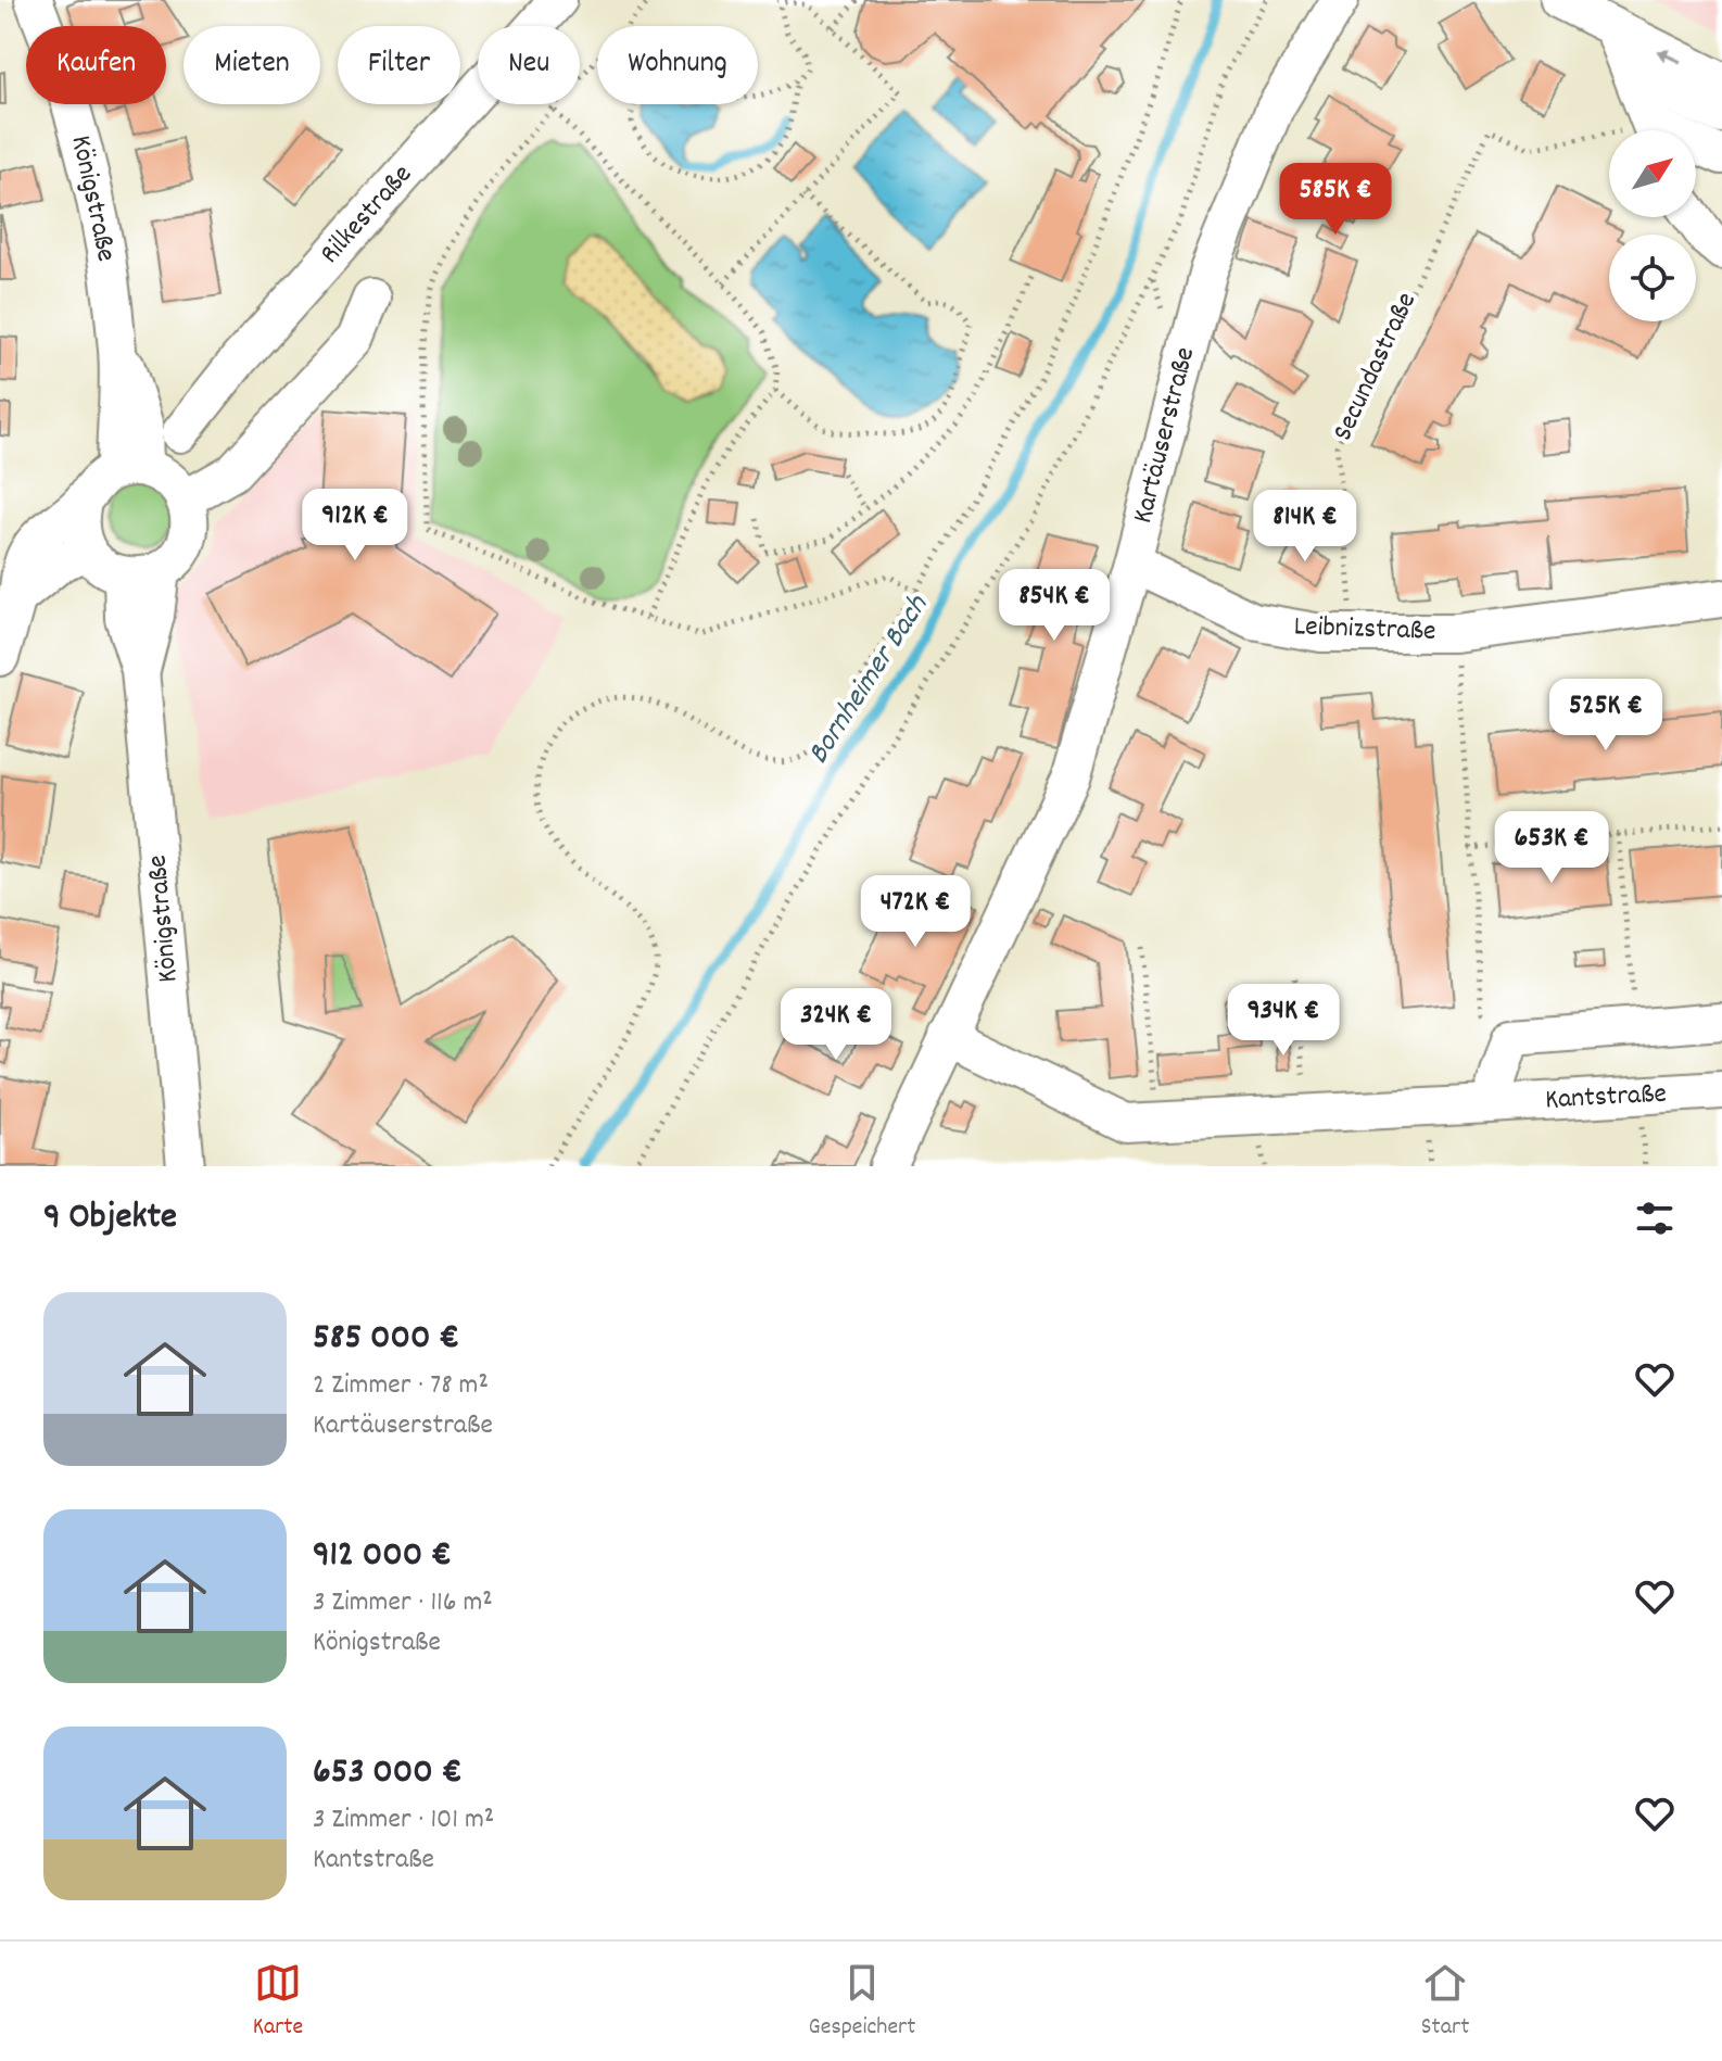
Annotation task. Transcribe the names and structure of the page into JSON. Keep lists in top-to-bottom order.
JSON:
{
  "streets": {
    "street": [
      "Königstraße",
      "Rilkestraße",
      "Kartäuserstraße",
      "Leibnizstraße",
      "Kantstraße"
    ],
    "path": ["Secundastraße"]
  },
  "crossings": [
    ["Secundastraße", "Leibnizstraße"],
    ["Kartäuserstraße", "Leibnizstraße"],
    ["Kartäuserstraße", "Kantstraße"]
  ],
  "water": ["Bornheimer Bach"],
  "north": "top right",
  "page": {
    "chip": [
      "Kaufen",
      "Mieten",
      "Filter",
      "Neu",
      "Wohnung"
    ],
    "price": [
      "585K €",
      "912K €",
      "814K €",
      "854K €",
      "525K €",
      "653K €",
      "472K €",
      "934K €",
      "324K €"
    ],
    "heading": "9 Objekte",
    "list": [
      {
        "name": "585 000 €",
        "note": "2 Zimmer · 78 m² · Kartäuserstraße"
      },
      {
        "name": "912 000 €",
        "note": "3 Zimmer · 116 m² · Königstraße"
      },
      {
        "name": "653 000 €",
        "note": "3 Zimmer · 101 m² · Kantstraße"
      }
    ],
    "tabs": ["Karte", "Gespeichert", "Start"]
  }
}
